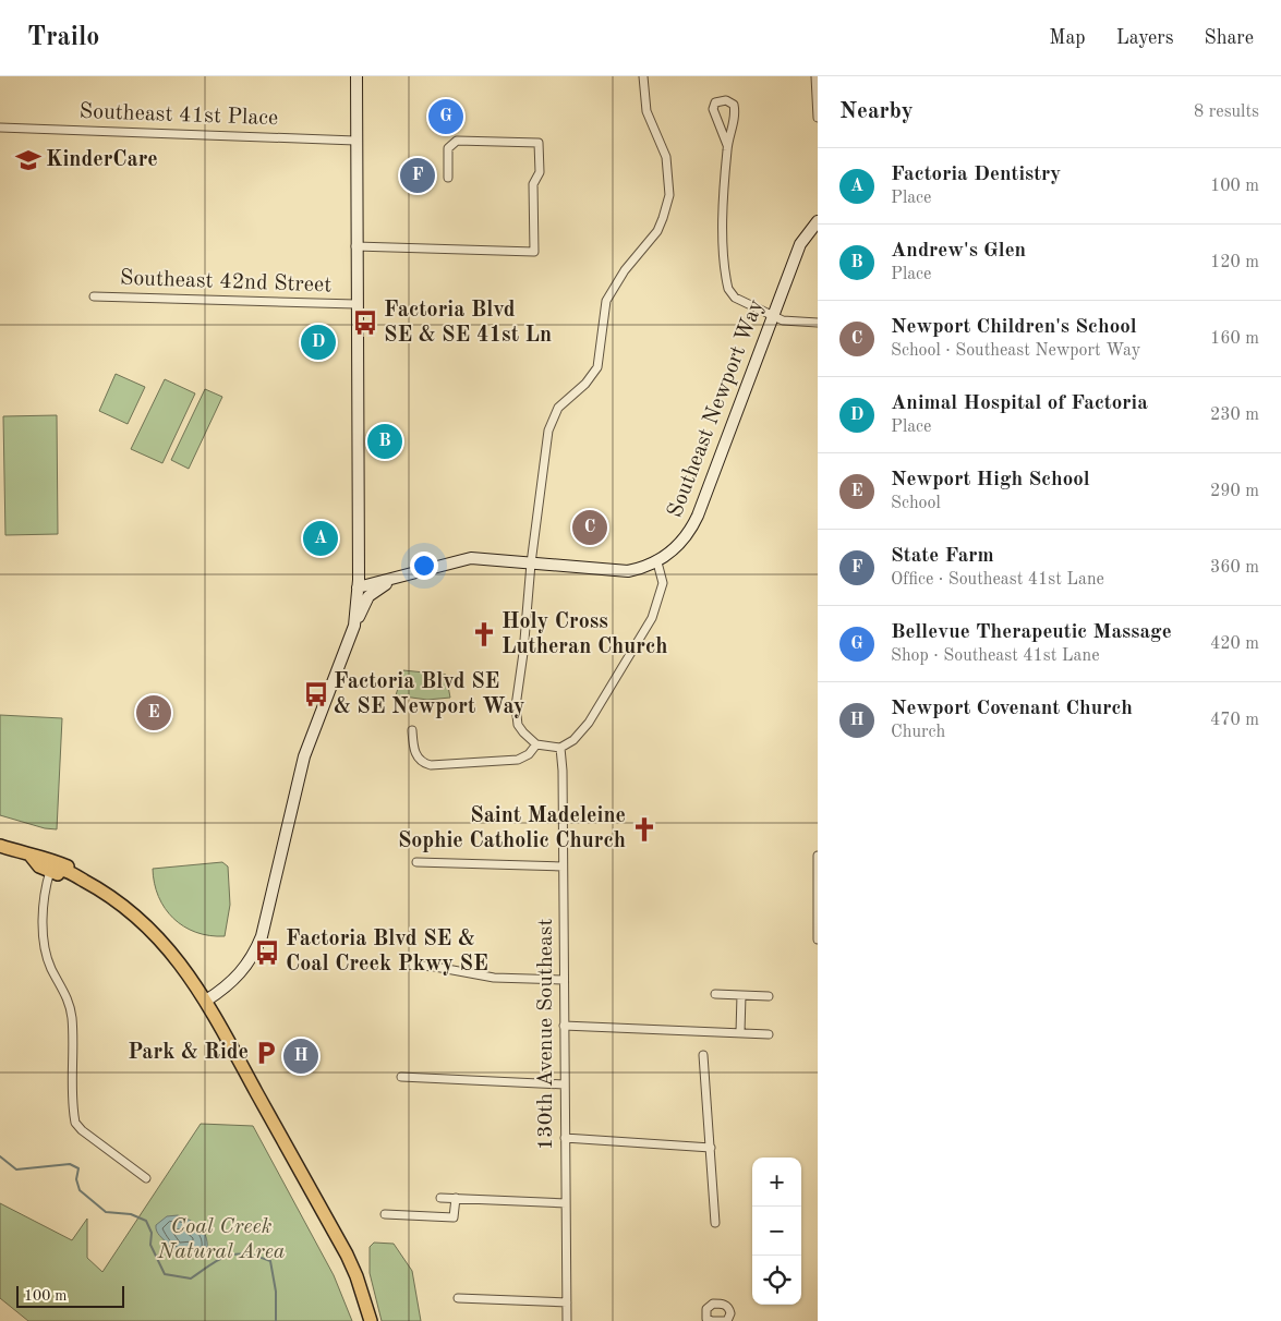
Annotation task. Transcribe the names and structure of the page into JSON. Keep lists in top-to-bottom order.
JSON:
{
  "streets": {
    "main road": ["Southeast Newport Way"],
    "street": ["Southeast 41st Place", "Southeast 42nd Street", "130th Avenue Southeast"]
  },
  "parks": ["Coal Creek Natural Area"],
  "places": {
    "school or university": ["KinderCare"],
    "bus stop": ["Factoria Blvd SE & SE 41st Ln", "Factoria Blvd SE & SE Newport Way", "Factoria Blvd SE & Coal Creek Pkwy SE"],
    "church": ["Holy Cross Lutheran Church", "Saint Madeleine Sophie Catholic Church"],
    "parking": ["Park & Ride"]
  },
  "scale_bar": "100 m",
  "page": {
    "header": "Trailo",
    "nav": ["Map", "Layers", "Share"],
    "heading": ["Nearby", "8 results"],
    "pins": [
      "G",
      "F",
      "D",
      "B",
      "C",
      "A",
      "E",
      "H"
    ],
    "list": [
      {
        "mark": "A",
        "name": "Factoria Dentistry",
        "note": "Place",
        "value": "100 m"
      },
      {
        "mark": "B",
        "name": "Andrew's Glen",
        "note": "Place",
        "value": "120 m"
      },
      {
        "mark": "C",
        "name": "Newport Children's School",
        "note": "School · Southeast Newport Way",
        "value": "160 m"
      },
      {
        "mark": "D",
        "name": "Animal Hospital of Factoria",
        "note": "Place",
        "value": "230 m"
      },
      {
        "mark": "E",
        "name": "Newport High School",
        "note": "School",
        "value": "290 m"
      },
      {
        "mark": "F",
        "name": "State Farm",
        "note": "Office · Southeast 41st Lane",
        "value": "360 m"
      },
      {
        "mark": "G",
        "name": "Bellevue Therapeutic Massage",
        "note": "Shop · Southeast 41st Lane",
        "value": "420 m"
      },
      {
        "mark": "H",
        "name": "Newport Covenant Church",
        "note": "Church",
        "value": "470 m"
      }
    ],
    "map_buttons": ["+", "−"],
    "scale": "100 m"
  }
}
